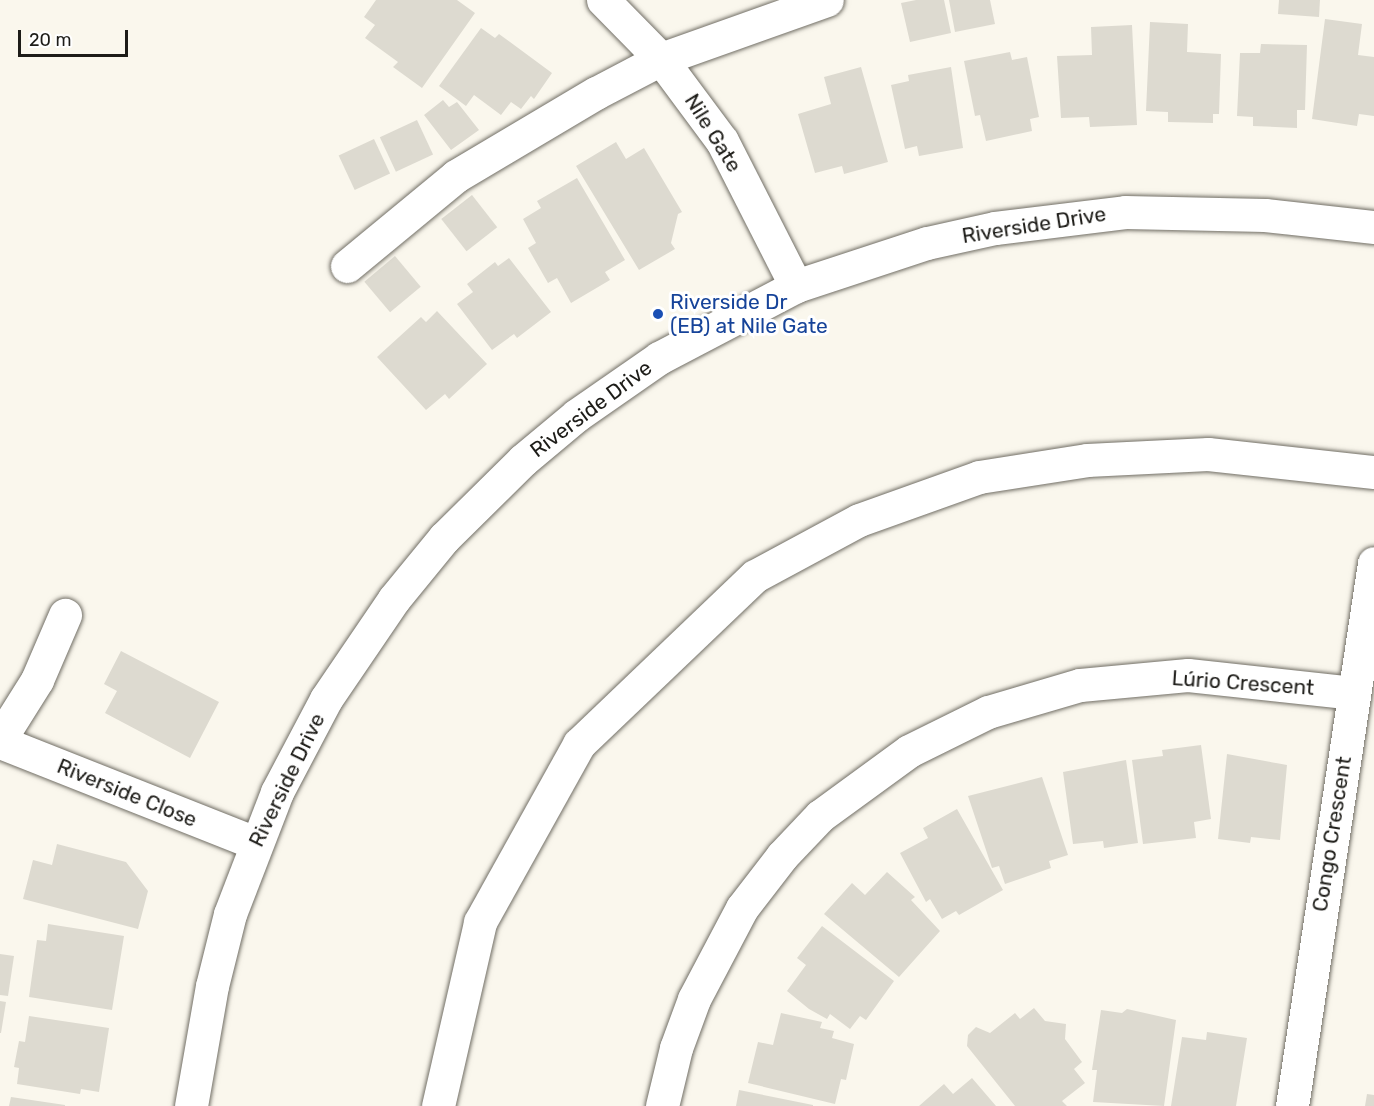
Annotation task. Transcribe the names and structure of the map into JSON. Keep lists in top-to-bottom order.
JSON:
{
  "streets": {
    "street": [
      "Nile Gate",
      "Riverside Drive",
      "Lúrio Crescent",
      "Riverside Close",
      "Congo Crescent"
    ]
  },
  "crossings": [
    ["Nile Gate", "Riverside Drive"],
    ["Riverside Drive", "Riverside Close"],
    ["Lúrio Crescent", "Congo Crescent"]
  ],
  "places": ["Riverside Dr (EB) at Nile Gate"],
  "scale_bar": "20 m"
}
